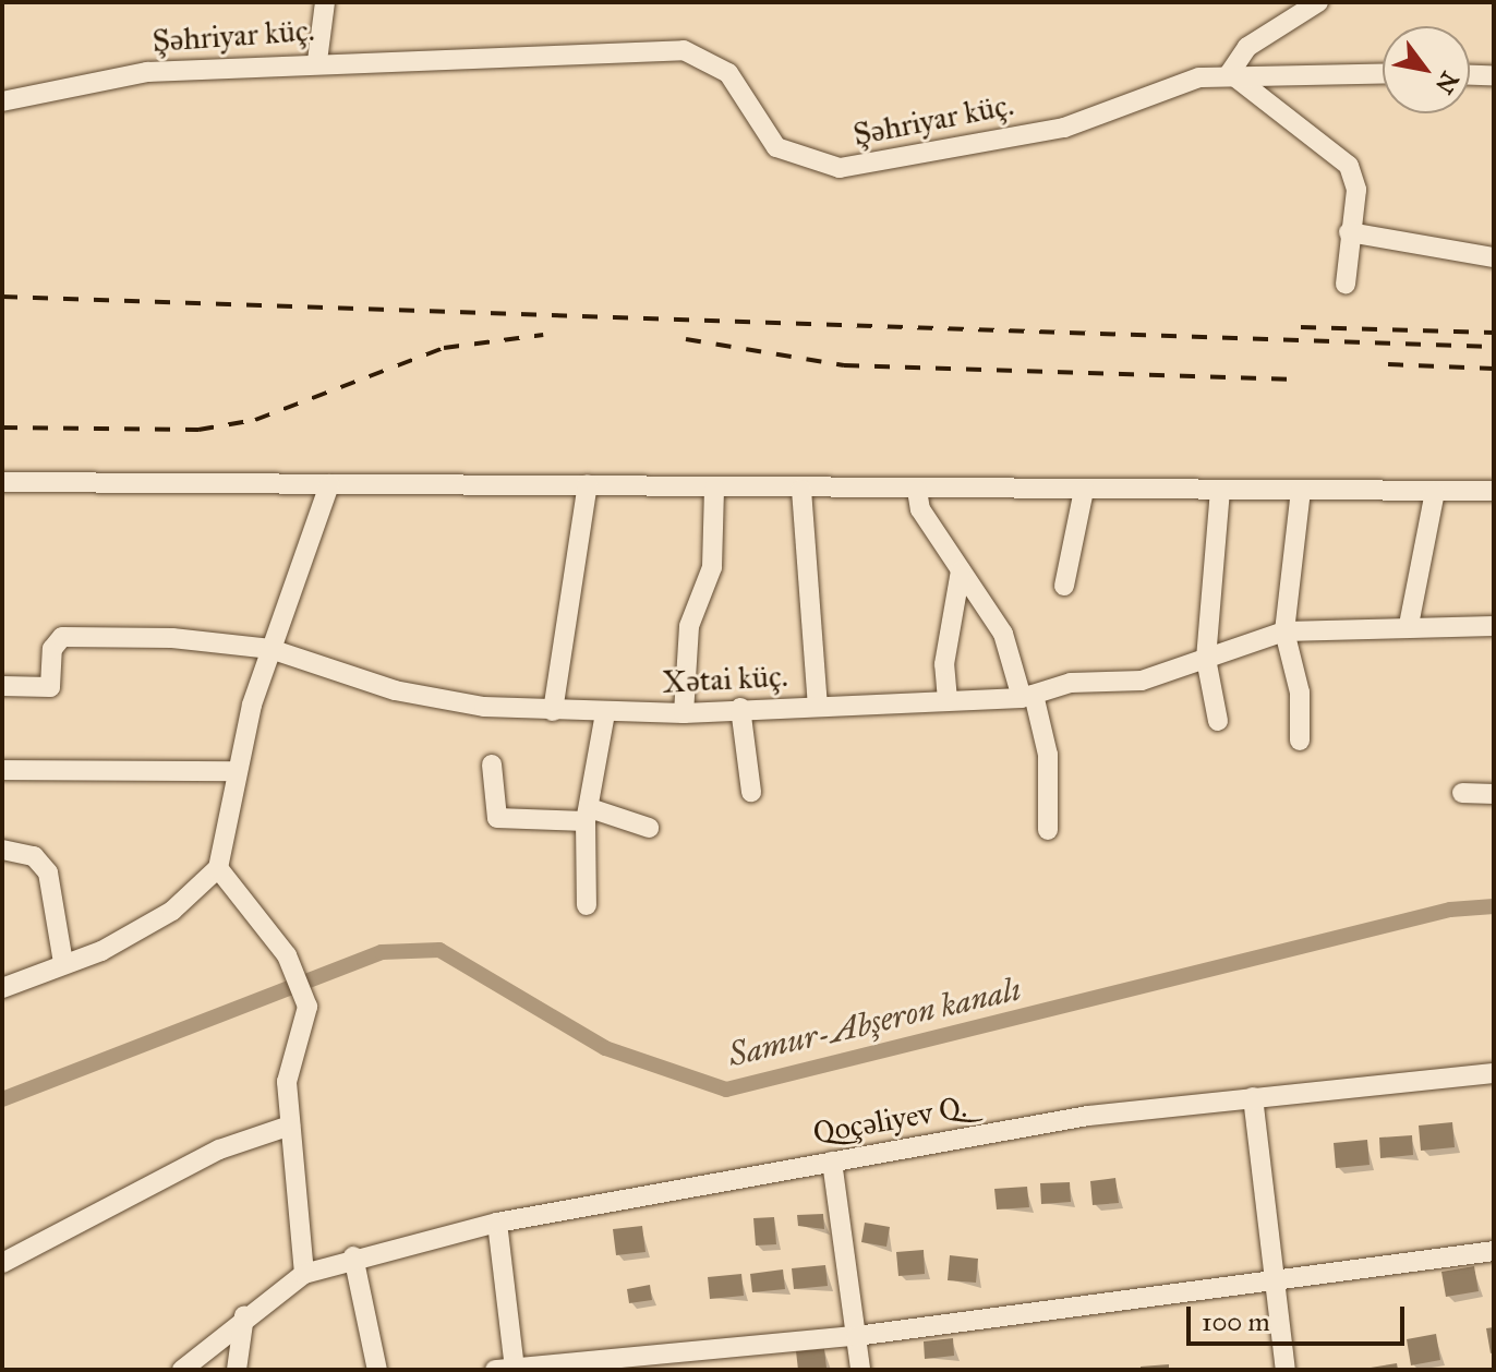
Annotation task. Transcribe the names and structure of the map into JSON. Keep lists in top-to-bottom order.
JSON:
{
  "streets": {
    "street": ["Şəhriyar küç.", "Xətai küç.", "Qoçəliyev Q."]
  },
  "water": ["Samur-Abşeron kanalı"],
  "scale_bar": "100 m",
  "north": "bottom right"
}
